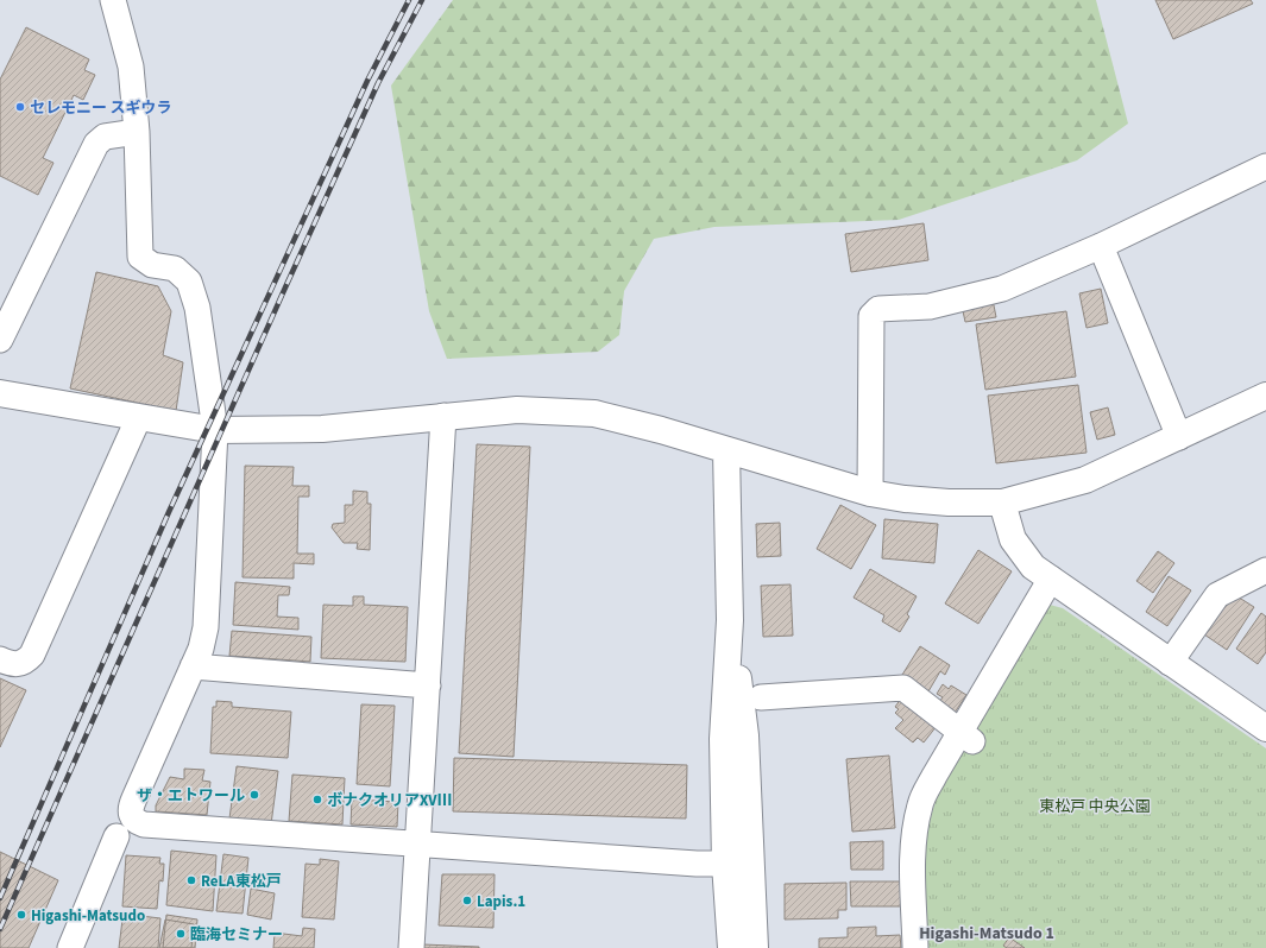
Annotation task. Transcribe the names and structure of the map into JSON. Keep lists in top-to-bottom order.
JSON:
{
  "districts": ["Higashi-Matsudo 1"],
  "parks": ["東松戸 中央公園"],
  "places": [
    "セレモニー スギウラ",
    "ザ・エトワール",
    "ボナクオリアXVⅢ",
    "ReLA東松戸",
    "Lapis.1",
    "Higashi-Matsudo",
    "臨海セミナー"
  ]
}
